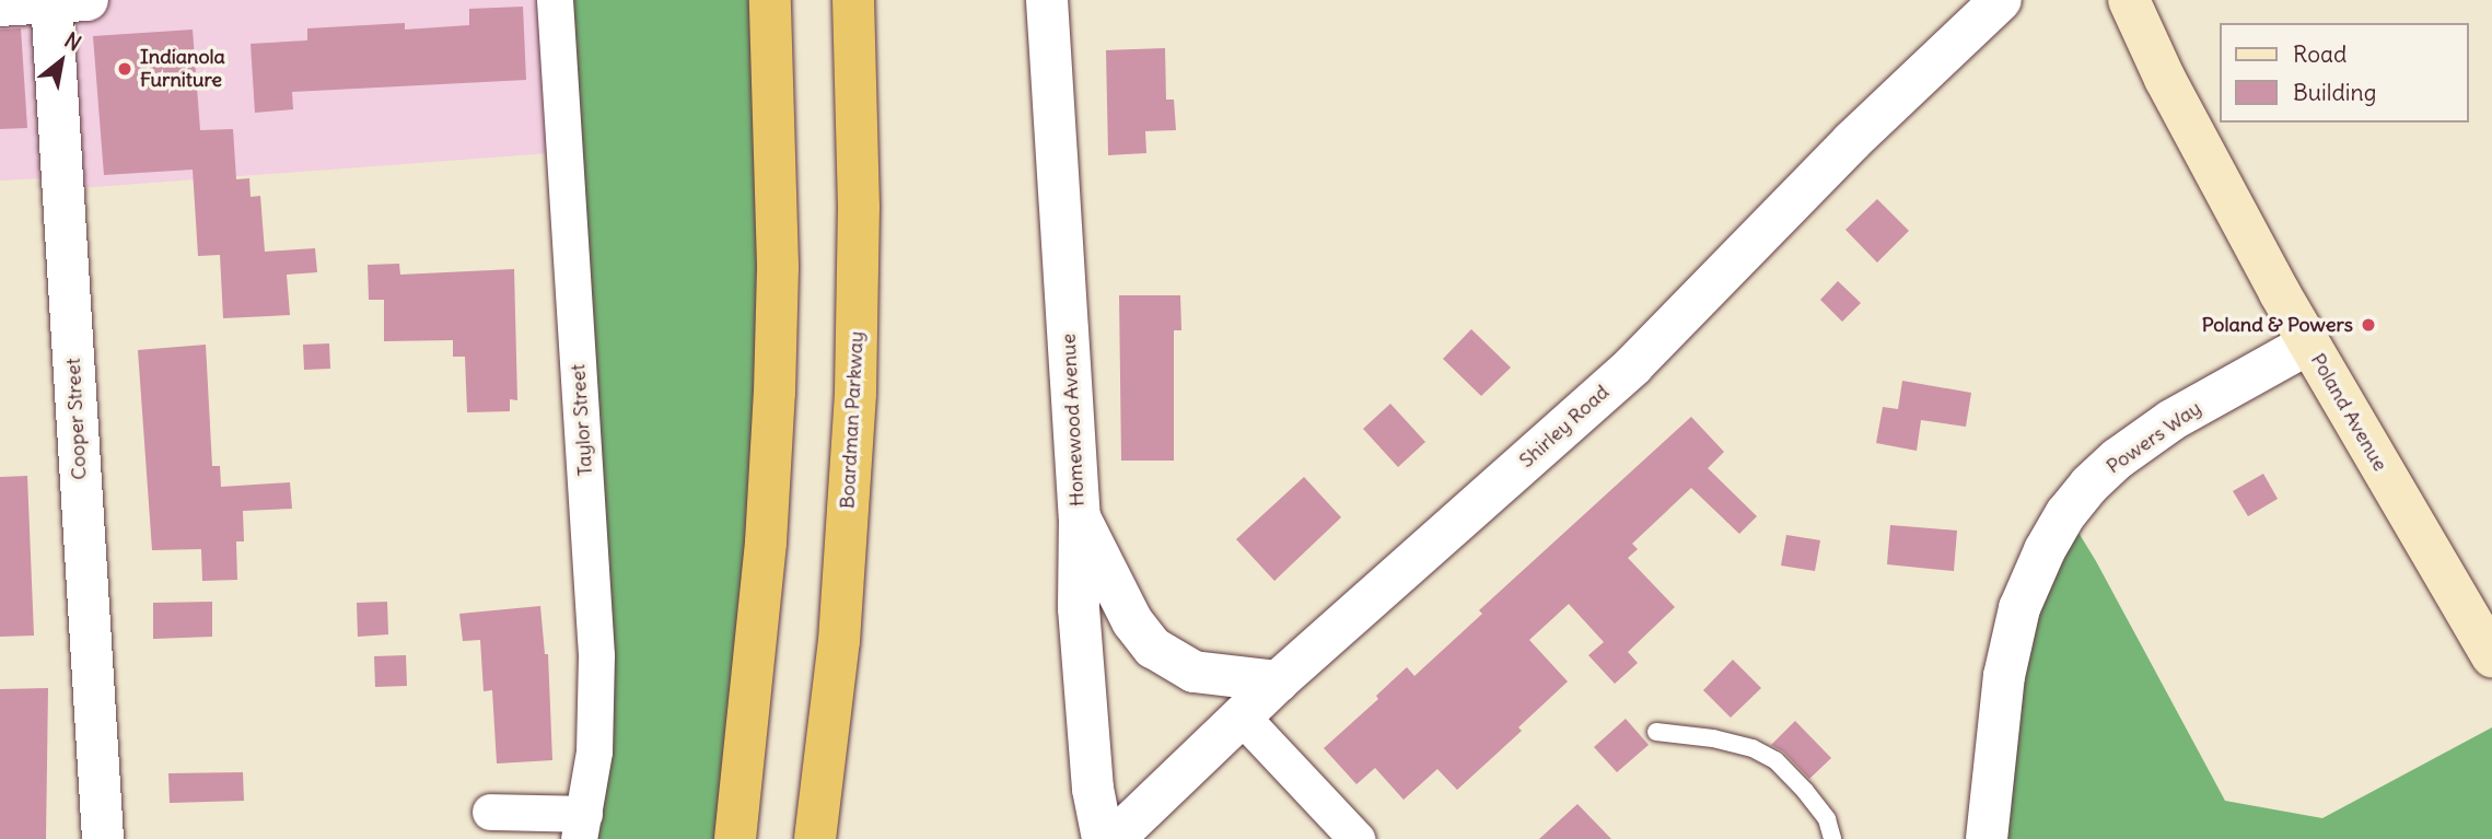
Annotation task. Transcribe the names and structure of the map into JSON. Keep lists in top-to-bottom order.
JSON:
{
  "streets": {
    "highway": ["Boardman Parkway"],
    "main road": ["Poland Avenue"],
    "street": [
      "Cooper Street",
      "Taylor Street",
      "Homewood Avenue",
      "Shirley Road",
      "Powers Way"
    ]
  },
  "crossings": [
    ["Poland Avenue", "Powers Way"]
  ],
  "places": ["Indianola Furniture", "Poland & Powers"],
  "legend": ["Road", "Building"],
  "north": "top right"
}
